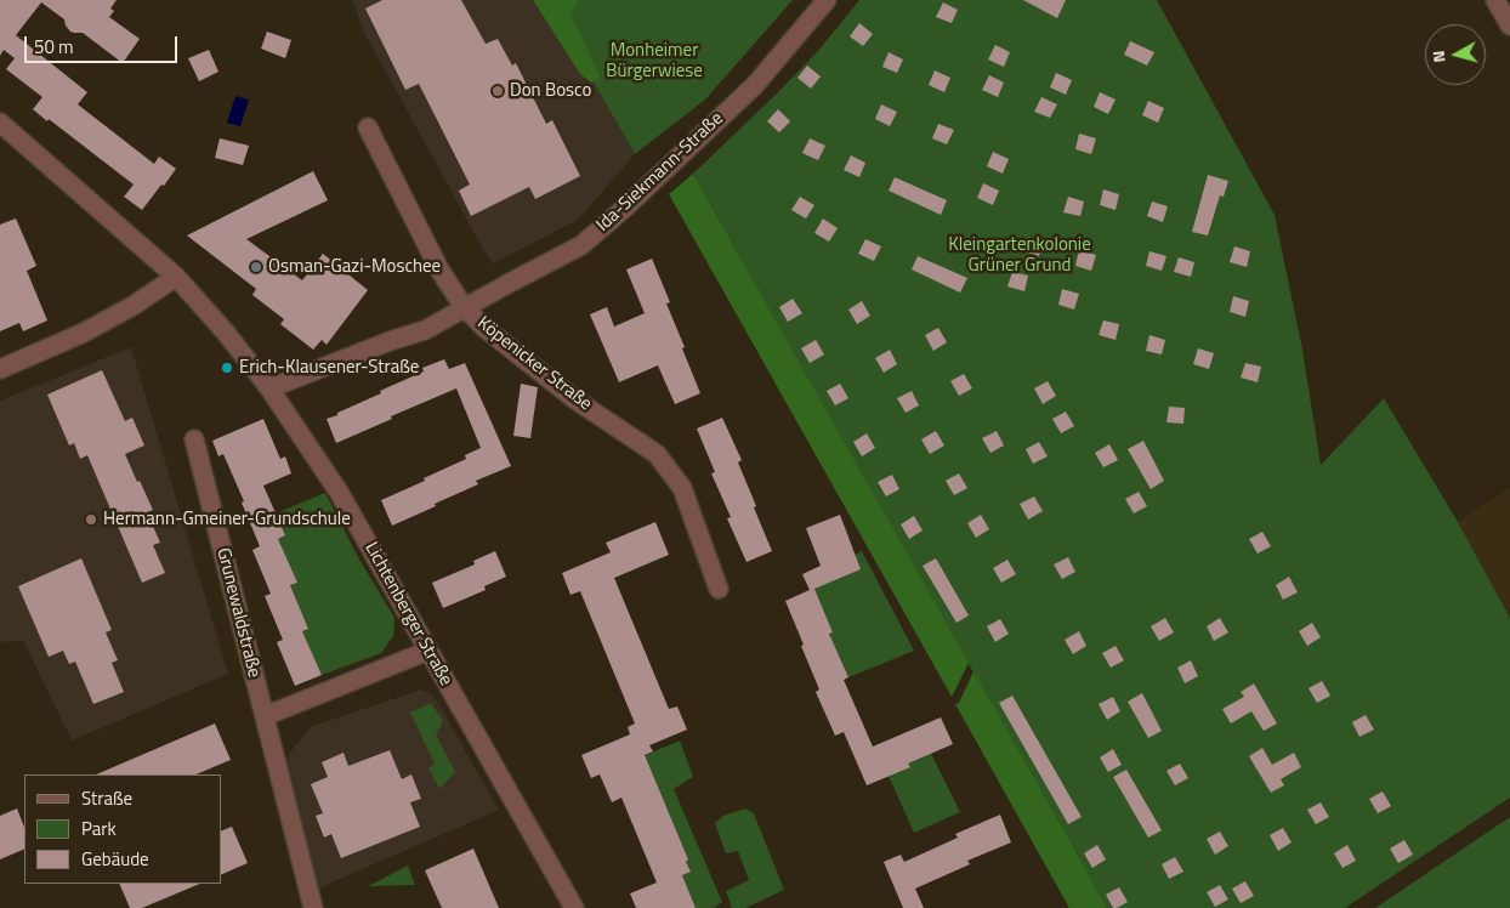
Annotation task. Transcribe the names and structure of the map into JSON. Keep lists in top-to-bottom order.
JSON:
{
  "streets": {
    "street": [
      "Ida-Siekmann-Straße",
      "Köpenicker Straße",
      "Grunewaldstraße",
      "Lichtenberger Straße"
    ]
  },
  "crossings": [
    ["Ida-Siekmann-Straße", "Köpenicker Straße"],
    ["Köpenicker Straße", "Lichtenberger Straße"]
  ],
  "parks": ["Monheimer Bürgerwiese", "Kleingartenkolonie Grüner Grund"],
  "places": [
    "Don Bosco",
    "Osman-Gazi-Moschee",
    "Erich-Klausener-Straße",
    "Hermann-Gmeiner-Grundschule"
  ],
  "legend": ["Straße", "Park", "Gebäude"],
  "scale_bar": "50 m",
  "north": "left"
}
